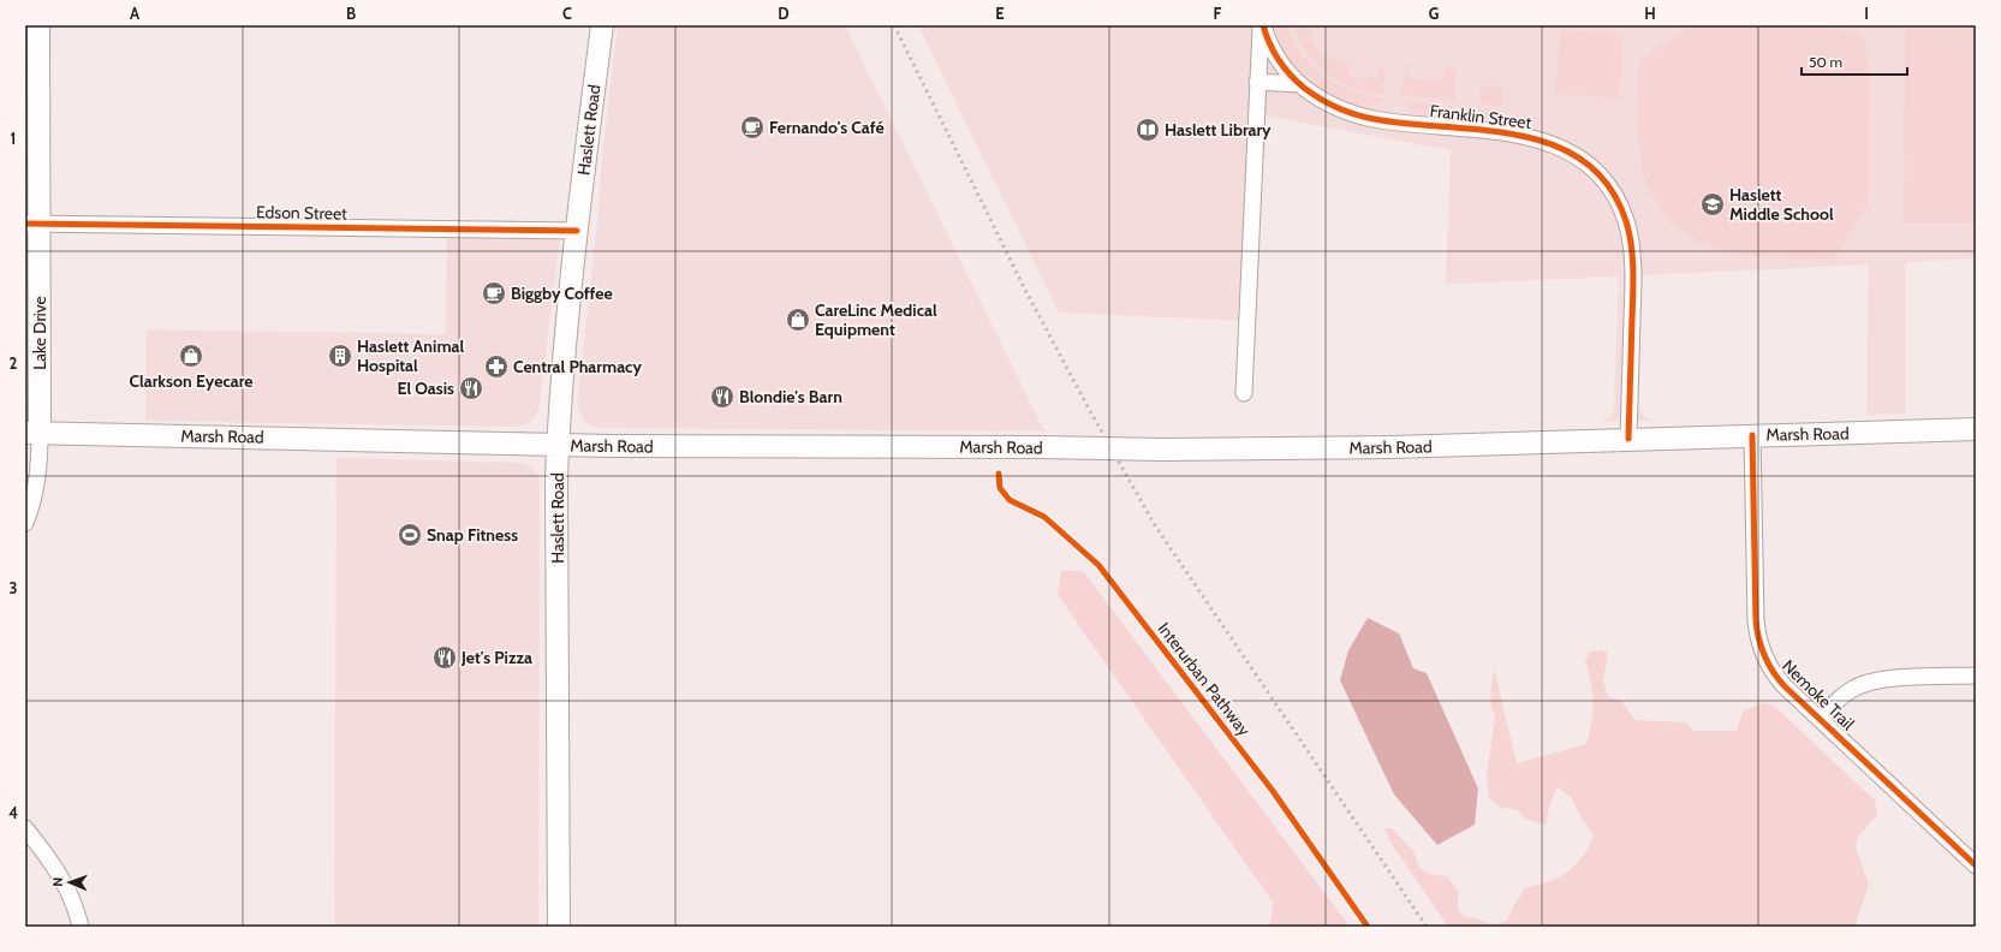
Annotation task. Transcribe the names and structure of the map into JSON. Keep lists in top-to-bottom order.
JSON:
{
  "streets": {
    "main road": ["Haslett Road", "Lake Drive", "Marsh Road"],
    "street": ["Franklin Street", "Edson Street", "Nemoke Trail"],
    "cycle path": ["Interurban Pathway"]
  },
  "crossings": [
    ["Franklin Street", "Marsh Road"],
    ["Haslett Road", "Edson Street"],
    ["Haslett Road", "Marsh Road"],
    ["Edson Street", "Lake Drive"],
    ["Lake Drive", "Marsh Road"],
    ["Marsh Road", "Nemoke Trail"]
  ],
  "places": {
    "cafe": ["Fernando's Café", "Biggby Coffee"],
    "library": ["Haslett Library"],
    "school or university": ["Haslett Middle School"],
    "shop": ["CareLinc Medical Equipment", "Clarkson Eyecare"],
    "building": ["Haslett Animal Hospital"],
    "pharmacy": ["Central Pharmacy"],
    "restaurant": ["El Oasis", "Blondie's Barn", "Jet's Pizza"],
    "sports": ["Snap Fitness"]
  },
  "scale_bar": "50 m",
  "north": "left",
  "grid": {
    "columns": [
      "A",
      "B",
      "C",
      "D",
      "E",
      "F",
      "G",
      "H",
      "I"
    ],
    "rows": [
      "1",
      "2",
      "3",
      "4"
    ]
  }
}
